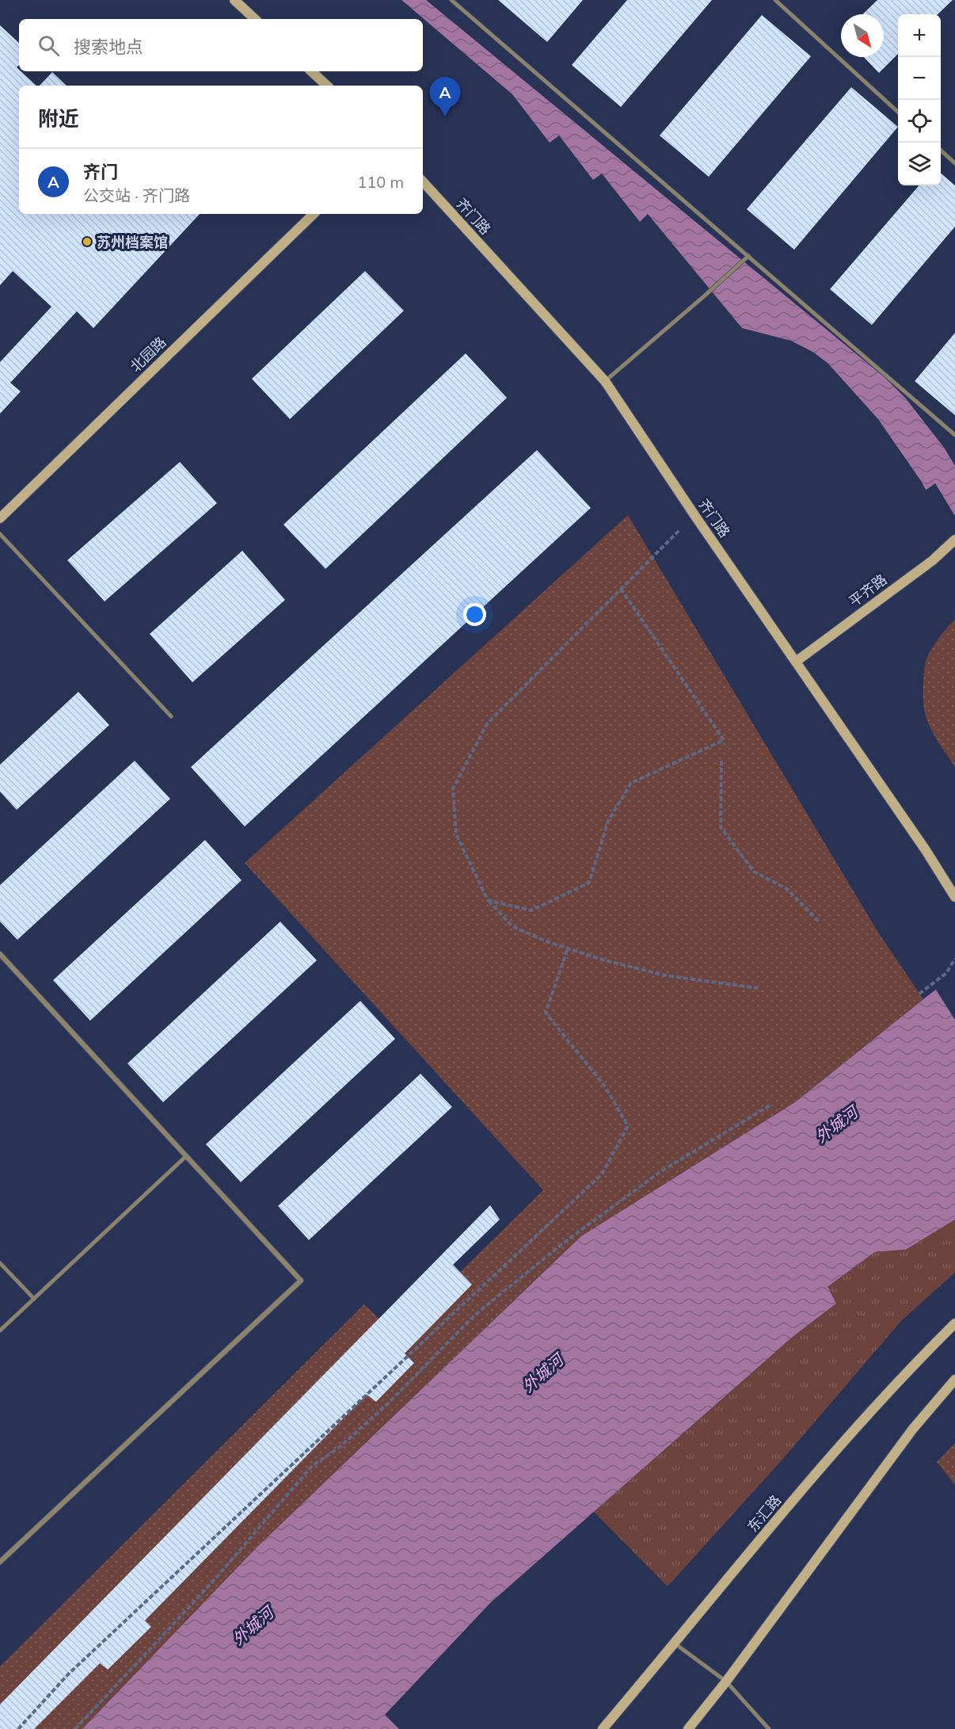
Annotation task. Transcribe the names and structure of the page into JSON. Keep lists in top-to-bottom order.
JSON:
{
  "streets": {
    "main road": [
      "齐门路",
      "北园路",
      "平齐路",
      "东汇路"
    ]
  },
  "crossings": [
    ["齐门路", "平齐路"]
  ],
  "water": ["外城河"],
  "places": ["苏州档案馆"],
  "north": "bottom right",
  "page": {
    "map_buttons": ["+", "−"],
    "search": "搜索地点",
    "pins": "A",
    "heading": "附近",
    "list": [
      {
        "mark": "A",
        "name": "齐门",
        "note": "公交站 · 齐门路",
        "value": "110 m"
      }
    ]
  }
}
